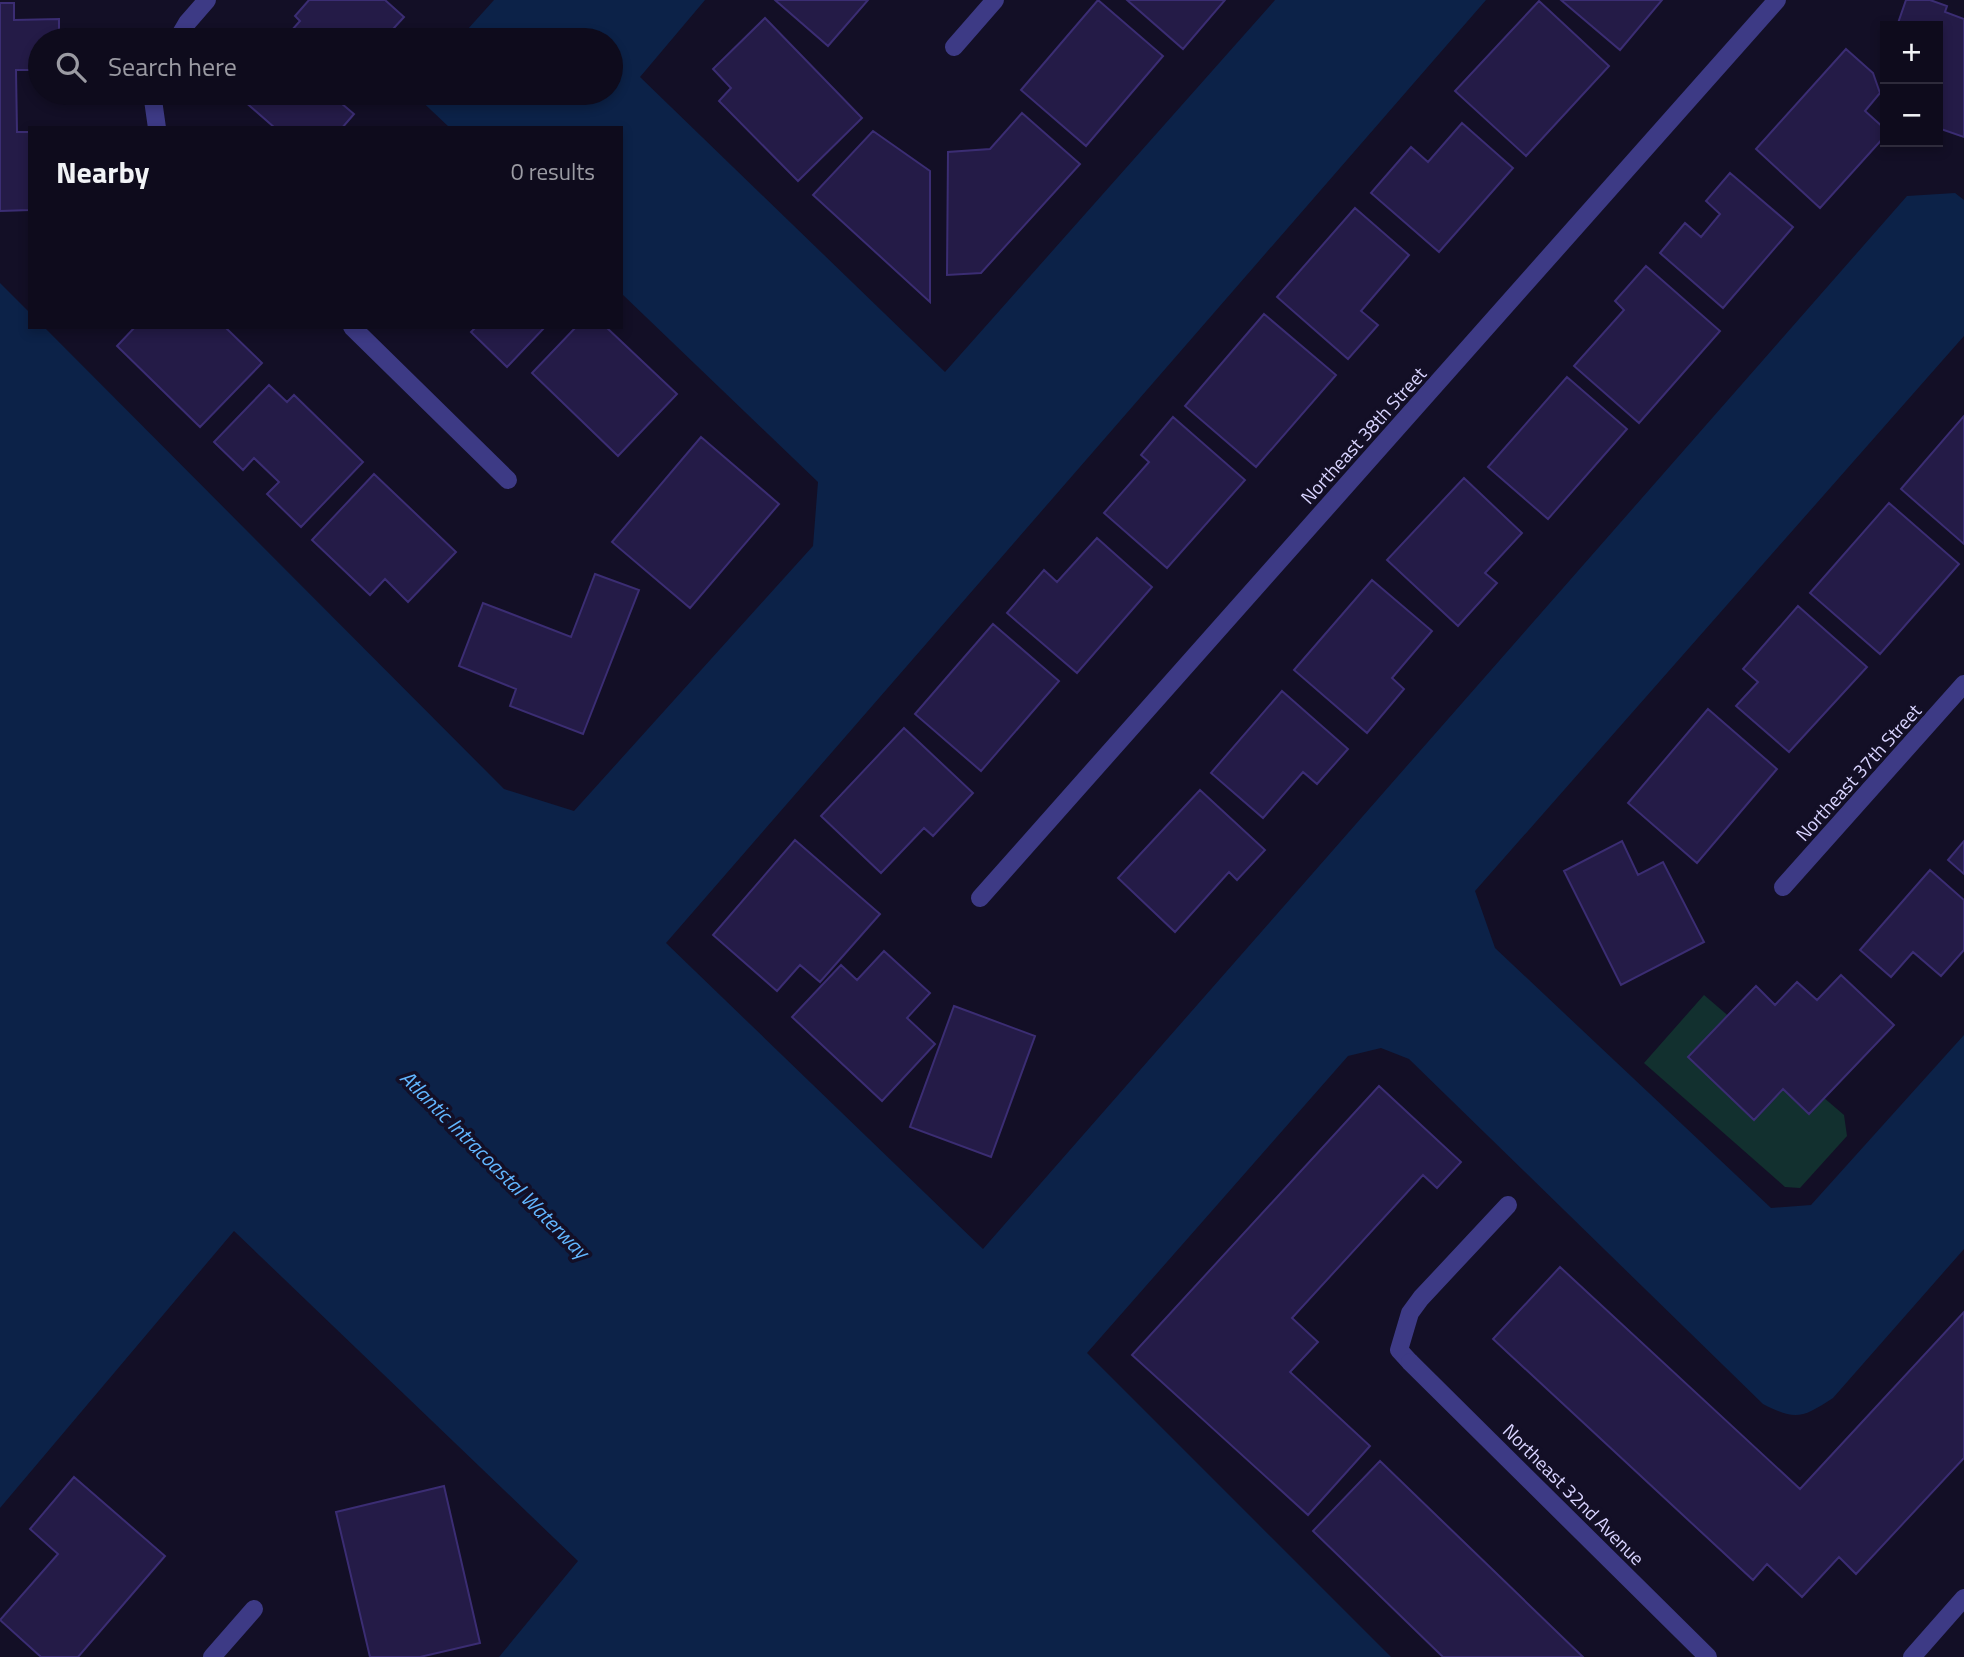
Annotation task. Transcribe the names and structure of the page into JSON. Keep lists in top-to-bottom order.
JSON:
{
  "streets": {
    "street": ["Northeast 38th Street", "Northeast 37th Street", "Northeast 32nd Avenue"]
  },
  "water": ["Atlantic Intracoastal Waterway"],
  "page": {
    "map_buttons": ["+", "−"],
    "search": "Search here",
    "heading": ["Nearby", "0 results"]
  }
}
